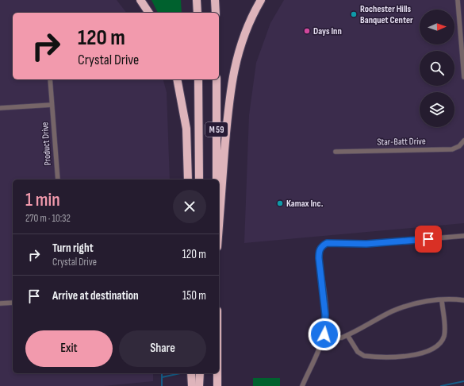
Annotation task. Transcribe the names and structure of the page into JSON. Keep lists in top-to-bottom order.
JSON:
{
  "streets": {
    "highway": ["M 59"],
    "street": ["Star-Batt Drive", "Product Drive"]
  },
  "places": ["Rochester Hills Banquet Center", "Days Inn", "Kamax Inc."],
  "north": "right",
  "page": {
    "turn": ["120 m", "Crystal Drive"],
    "heading": ["1 min", "270 m · 10:32"],
    "list": [
      {
        "name": "Turn right",
        "note": "Crystal Drive",
        "value": "120 m"
      },
      {
        "name": "Arrive at destination",
        "value": "150 m"
      }
    ],
    "buttons": ["Exit", "Share"]
  }
}
